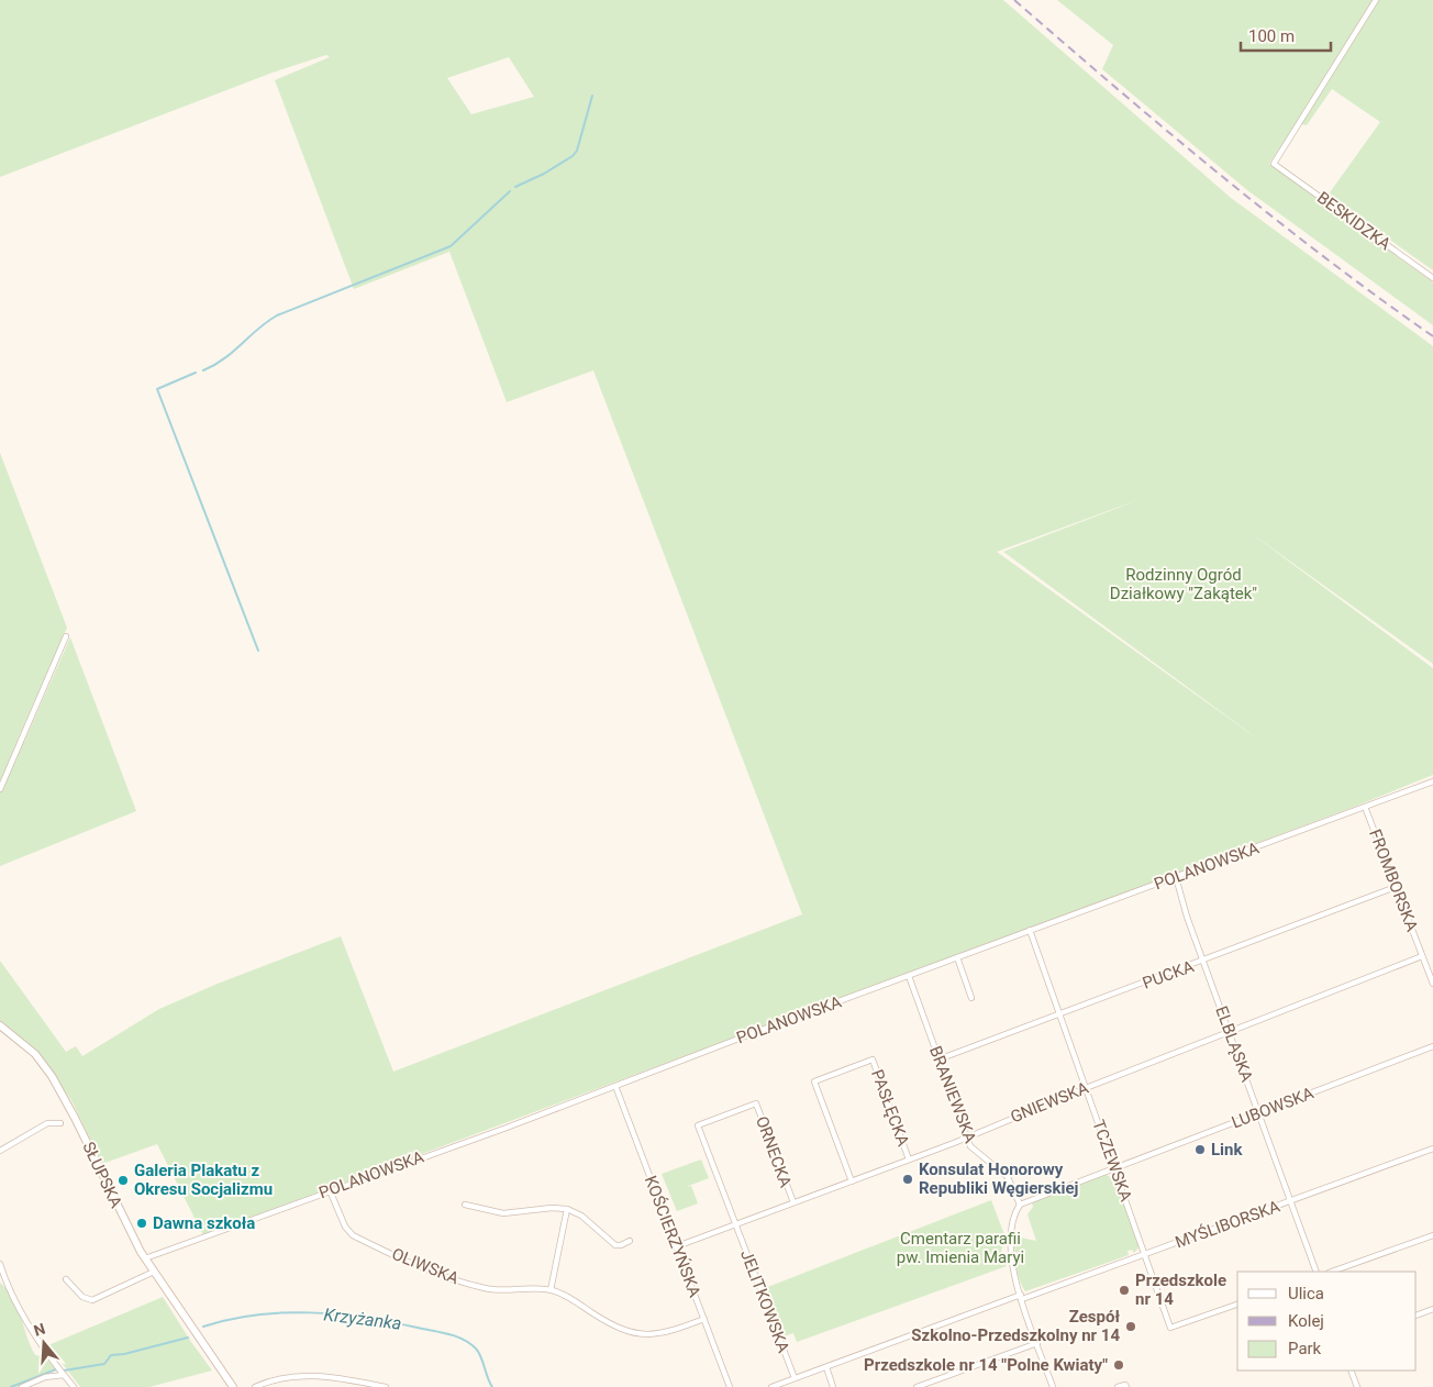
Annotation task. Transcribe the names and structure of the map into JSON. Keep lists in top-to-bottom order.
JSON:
{
  "streets": {
    "street": [
      "BESKIDZKA",
      "POLANOWSKA",
      "FROMBORSKA",
      "PUCKA",
      "ELBLĄSKA",
      "BRANIEWSKA",
      "GNIEWSKA",
      "PASŁĘCKA",
      "LUBOWSKA",
      "ORNECKA",
      "TCZEWSKA",
      "SŁUPSKA",
      "MYŚLIBORSKA",
      "KOŚCIERZYŃSKA",
      "OLIWSKA",
      "JELITKOWSKA"
    ]
  },
  "crossings": [
    ["POLANOWSKA", "FROMBORSKA"],
    ["POLANOWSKA", "ELBLĄSKA"],
    ["POLANOWSKA", "BRANIEWSKA"],
    ["POLANOWSKA", "TCZEWSKA"],
    ["POLANOWSKA", "SŁUPSKA"],
    ["POLANOWSKA", "KOŚCIERZYŃSKA"],
    ["POLANOWSKA", "OLIWSKA"],
    ["FROMBORSKA", "PUCKA"],
    ["FROMBORSKA", "GNIEWSKA"],
    ["PUCKA", "ELBLĄSKA"],
    ["PUCKA", "BRANIEWSKA"],
    ["PUCKA", "TCZEWSKA"],
    ["ELBLĄSKA", "GNIEWSKA"],
    ["ELBLĄSKA", "LUBOWSKA"],
    ["ELBLĄSKA", "MYŚLIBORSKA"],
    ["BRANIEWSKA", "GNIEWSKA"],
    ["BRANIEWSKA", "LUBOWSKA"],
    ["GNIEWSKA", "PASŁĘCKA"],
    ["GNIEWSKA", "ORNECKA"],
    ["GNIEWSKA", "TCZEWSKA"],
    ["GNIEWSKA", "KOŚCIERZYŃSKA"],
    ["GNIEWSKA", "JELITKOWSKA"],
    ["LUBOWSKA", "TCZEWSKA"],
    ["ORNECKA", "JELITKOWSKA"],
    ["TCZEWSKA", "MYŚLIBORSKA"],
    ["MYŚLIBORSKA", "JELITKOWSKA"],
    ["KOŚCIERZYŃSKA", "OLIWSKA"]
  ],
  "water": ["Krzyżanka"],
  "parks": ["Rodzinny Ogród Działkowy \"Zakątek\"", "Cmentarz parafii pw. Imienia Maryi"],
  "places": [
    "Link",
    "Konsulat Honorowy Republiki Węgierskiej",
    "Galeria Plakatu z Okresu Socjalizmu",
    "Dawna szkoła",
    "Przedszkole nr 14",
    "Zespół Szkolno-Przedszkolny nr 14",
    "Przedszkole nr 14 \"Polne Kwiaty\""
  ],
  "legend": ["Ulica", "Kolej", "Park"],
  "scale_bar": "100 m",
  "north": "top"
}
